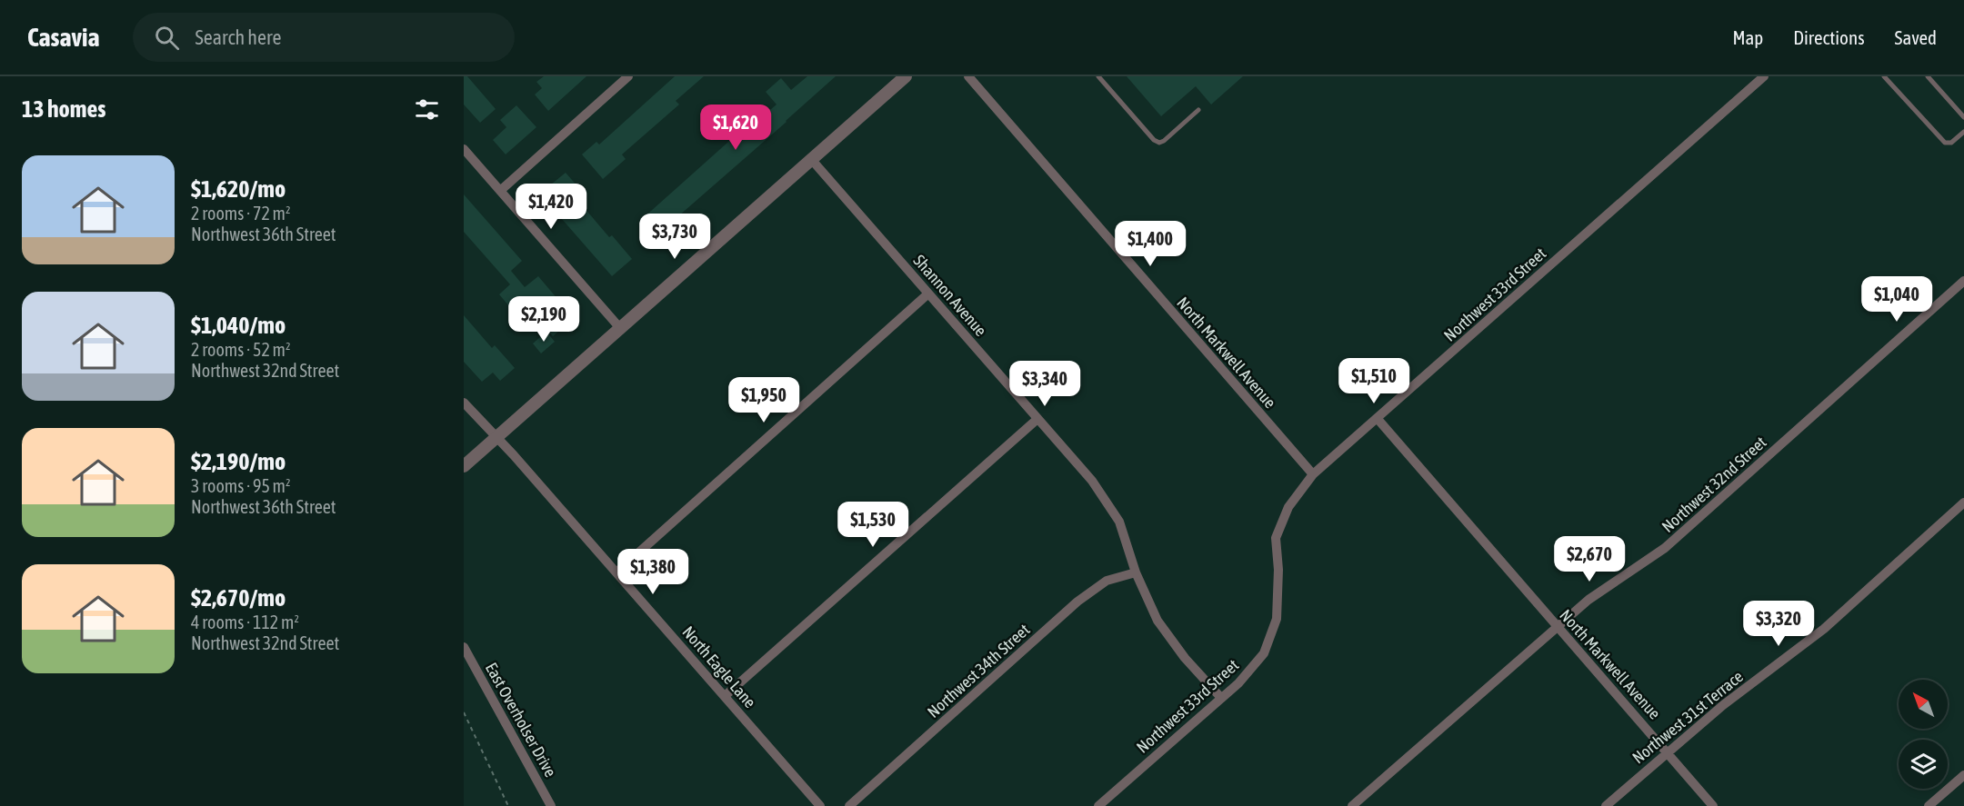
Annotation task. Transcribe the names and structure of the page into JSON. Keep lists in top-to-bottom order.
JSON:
{
  "streets": {
    "street": [
      "Northwest 33rd Street",
      "Shannon Avenue",
      "North Markwell Avenue",
      "Northwest 32nd Street",
      "North Eagle Lane",
      "Northwest 34th Street",
      "Northwest 31st Terrace",
      "East Overholser Drive"
    ]
  },
  "crossings": [
    ["Northwest 33rd Street", "Shannon Avenue"],
    ["Northwest 33rd Street", "North Markwell Avenue"],
    ["Shannon Avenue", "Northwest 34th Street"],
    ["North Markwell Avenue", "Northwest 32nd Street"],
    ["North Markwell Avenue", "Northwest 31st Terrace"]
  ],
  "north": "top left",
  "page": {
    "header": "Casavia",
    "search": "Search here",
    "nav": ["Map", "Directions", "Saved"],
    "heading": "13 homes",
    "price": [
      "$1,620",
      "$1,420",
      "$3,730",
      "$1,400",
      "$1,040",
      "$2,190",
      "$1,510",
      "$3,340",
      "$1,950",
      "$1,530",
      "$2,670",
      "$1,380",
      "$3,320"
    ],
    "list": [
      {
        "name": "$1,620/mo",
        "note": "2 rooms · 72 m² · Northwest 36th Street"
      },
      {
        "name": "$1,040/mo",
        "note": "2 rooms · 52 m² · Northwest 32nd Street"
      },
      {
        "name": "$2,190/mo",
        "note": "3 rooms · 95 m² · Northwest 36th Street"
      },
      {
        "name": "$2,670/mo",
        "note": "4 rooms · 112 m² · Northwest 32nd Street"
      }
    ]
  }
}
